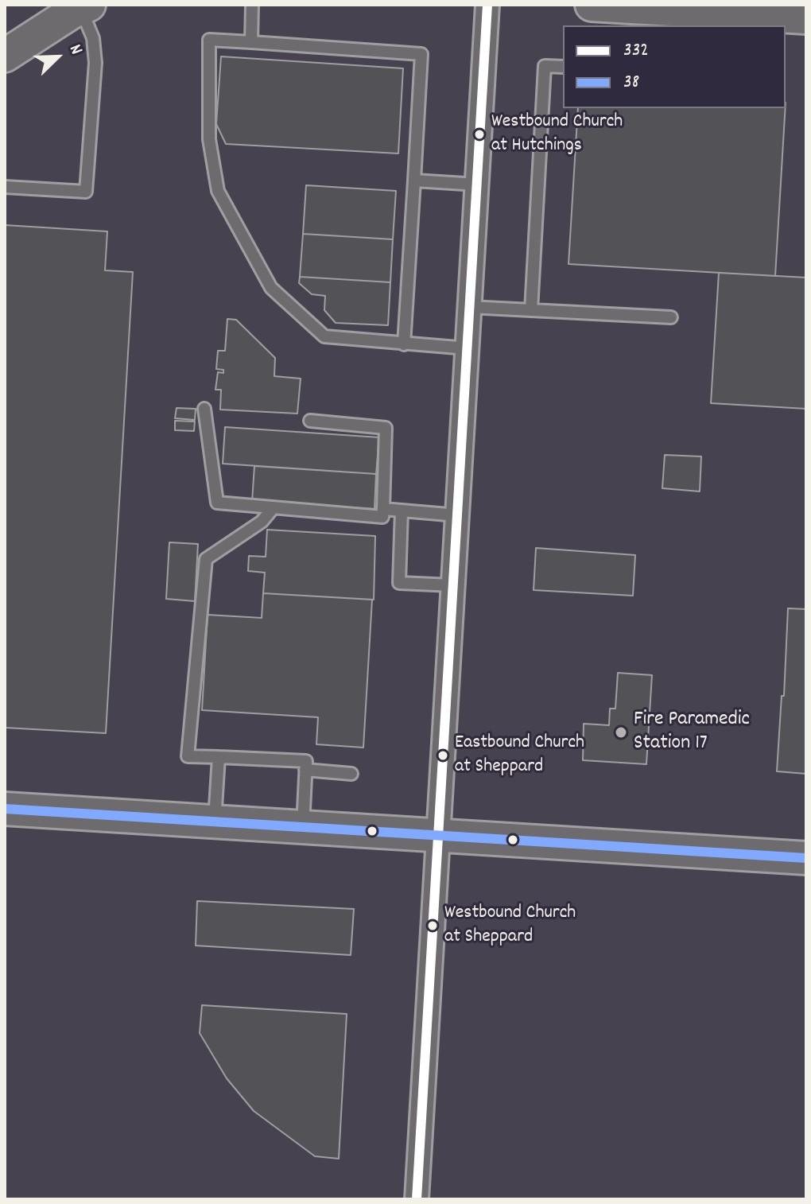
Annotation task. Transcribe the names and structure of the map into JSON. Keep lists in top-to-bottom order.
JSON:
{
  "places": [
    "Westbound Church at Hutchings",
    "Fire Paramedic Station 17",
    "Eastbound Church at Sheppard",
    "Westbound Church at Sheppard"
  ],
  "lines": ["transit line 332", "transit line 38"],
  "legend": ["332", "38"],
  "north": "top right"
}
